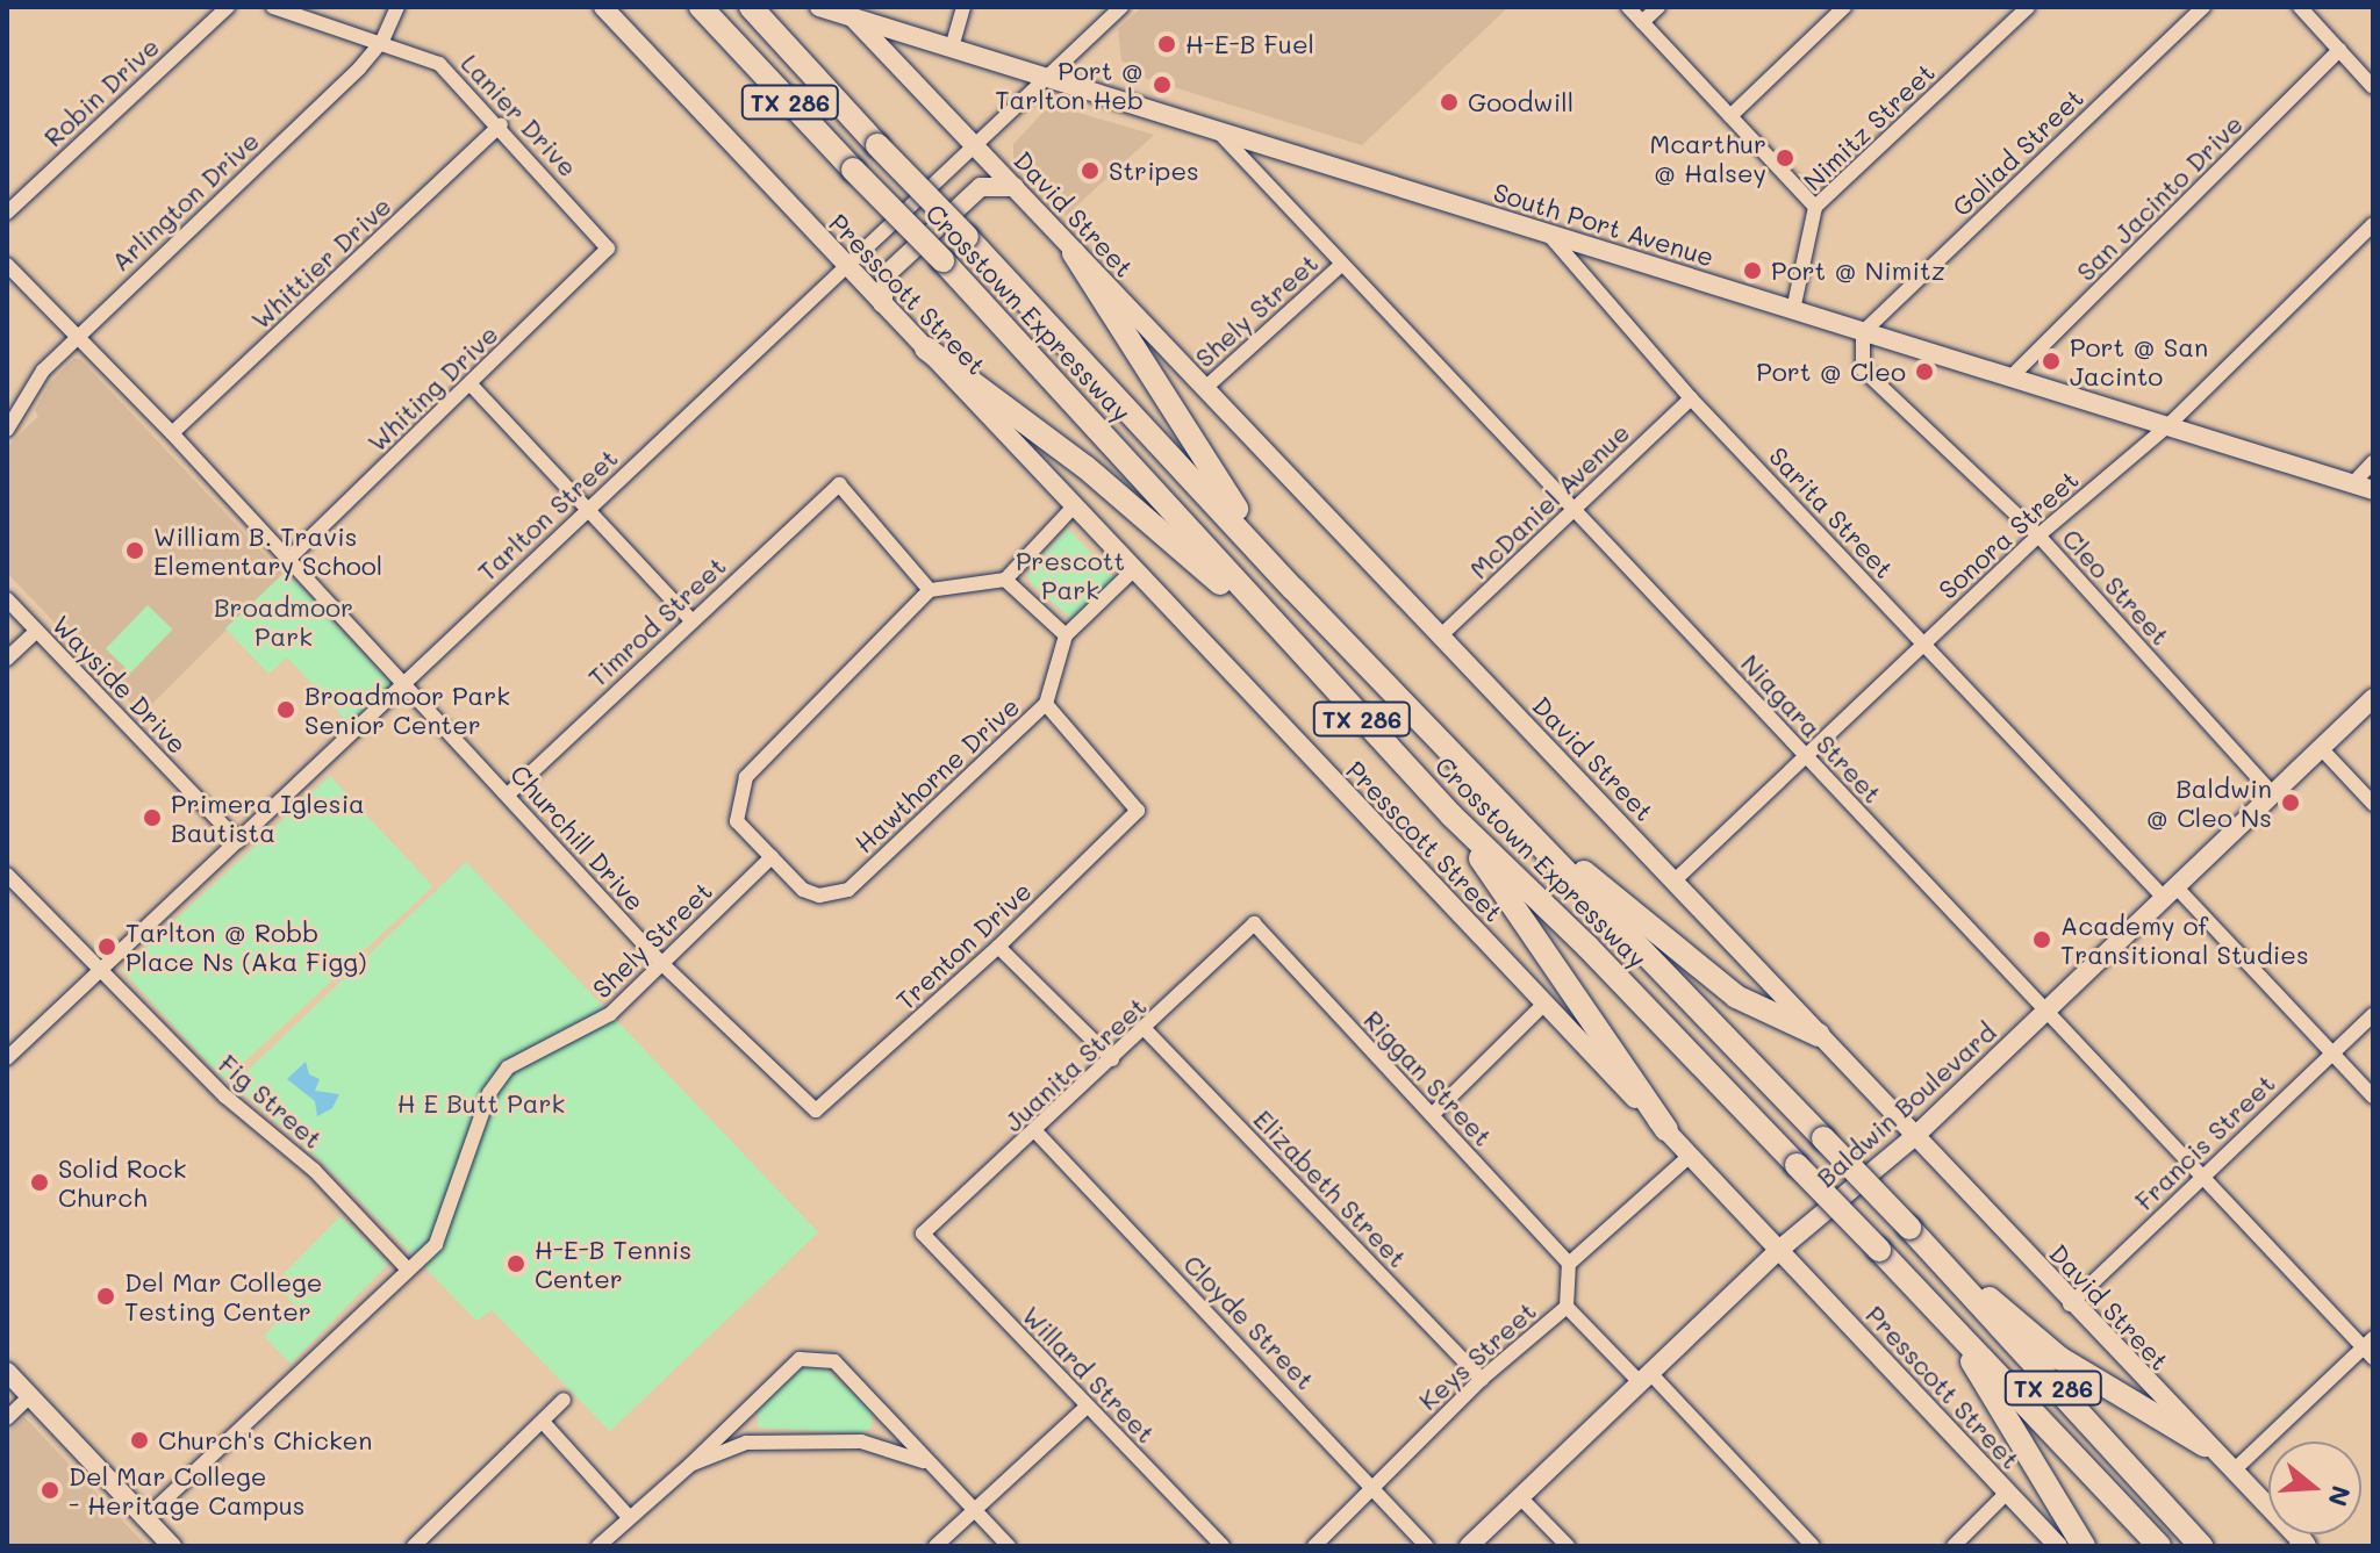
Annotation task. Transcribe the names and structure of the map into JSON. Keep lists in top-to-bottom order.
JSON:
{
  "streets": {
    "highway": ["TX 286", "Crosstown Expressway"],
    "main road": [
      "David Street",
      "South Port Avenue",
      "Presscott Street",
      "Baldwin Boulevard"
    ],
    "street": [
      "Robin Drive",
      "Lanier Drive",
      "Nimitz Street",
      "Goliad Street",
      "San Jacinto Drive",
      "Arlington Drive",
      "Whittier Drive",
      "Shely Street",
      "Whiting Drive",
      "McDaniel Avenue",
      "Sarita Street",
      "Tarlton Street",
      "Sonora Street",
      "Cleo Street",
      "Timrod Street",
      "Wayside Drive",
      "Niagara Street",
      "Hawthorne Drive",
      "Churchill Drive",
      "Trenton Drive",
      "Juanita Street",
      "Riggan Street",
      "Fig Street",
      "Francis Street",
      "Elizabeth Street",
      "Cloyde Street",
      "Keys Street",
      "Willard Street"
    ]
  },
  "crossings": [
    ["Lanier Drive", "Arlington Drive"],
    ["Lanier Drive", "Whittier Drive"],
    ["Lanier Drive", "Whiting Drive"],
    ["Nimitz Street", "South Port Avenue"],
    ["Goliad Street", "South Port Avenue"],
    ["Goliad Street", "Cleo Street"],
    ["San Jacinto Drive", "South Port Avenue"],
    ["Arlington Drive", "Churchill Drive"],
    ["David Street", "South Port Avenue"],
    ["David Street", "Shely Street"],
    ["David Street", "McDaniel Avenue"],
    ["David Street", "Tarlton Street"],
    ["David Street", "Sonora Street"],
    ["David Street", "Baldwin Boulevard"],
    ["David Street", "Francis Street"],
    ["South Port Avenue", "Sarita Street"],
    ["South Port Avenue", "Tarlton Street"],
    ["South Port Avenue", "Sonora Street"],
    ["South Port Avenue", "Cleo Street"],
    ["South Port Avenue", "Niagara Street"],
    ["Whittier Drive", "Churchill Drive"],
    ["Presscott Street", "Tarlton Street"],
    ["Presscott Street", "Hawthorne Drive"],
    ["Presscott Street", "Baldwin Boulevard"],
    ["Shely Street", "Niagara Street"],
    ["Shely Street", "Hawthorne Drive"],
    ["Shely Street", "Churchill Drive"],
    ["Shely Street", "Fig Street"],
    ["Whiting Drive", "Churchill Drive"],
    ["McDaniel Avenue", "Sarita Street"],
    ["McDaniel Avenue", "Niagara Street"],
    ["Sarita Street", "Sonora Street"],
    ["Sarita Street", "Baldwin Boulevard"],
    ["Sarita Street", "Francis Street"],
    ["Tarlton Street", "Wayside Drive"],
    ["Tarlton Street", "Churchill Drive"],
    ["Tarlton Street", "Fig Street"],
    ["Sonora Street", "Cleo Street"],
    ["Sonora Street", "Niagara Street"],
    ["Cleo Street", "Baldwin Boulevard"],
    ["Timrod Street", "Churchill Drive"],
    ["Niagara Street", "Baldwin Boulevard"],
    ["Niagara Street", "Francis Street"],
    ["Hawthorne Drive", "Trenton Drive"],
    ["Churchill Drive", "Trenton Drive"],
    ["Juanita Street", "Riggan Street"],
    ["Juanita Street", "Elizabeth Street"],
    ["Juanita Street", "Cloyde Street"],
    ["Juanita Street", "Willard Street"],
    ["Riggan Street", "Keys Street"],
    ["Elizabeth Street", "Keys Street"],
    ["Cloyde Street", "Keys Street"]
  ],
  "parks": ["Prescott Park", "Broadmoor Park", "H E Butt Park"],
  "places": [
    "H-E-B Fuel",
    "Port @ Tarlton Heb",
    "Goodwill",
    "Mcarthur @ Halsey",
    "Stripes",
    "Port @ Nimitz",
    "Port @ San Jacinto",
    "Port @ Cleo",
    "William B. Travis Elementary School",
    "Broadmoor Park Senior Center",
    "Baldwin @ Cleo Ns",
    "Primera Iglesia Bautista",
    "Academy of Transitional Studies",
    "Tarlton @ Robb Place Ns (Aka Figg)",
    "Solid Rock Church",
    "H-E-B Tennis Center",
    "Del Mar College Testing Center",
    "Church's Chicken",
    "Del Mar College - Heritage Campus"
  ],
  "north": "right"
}
